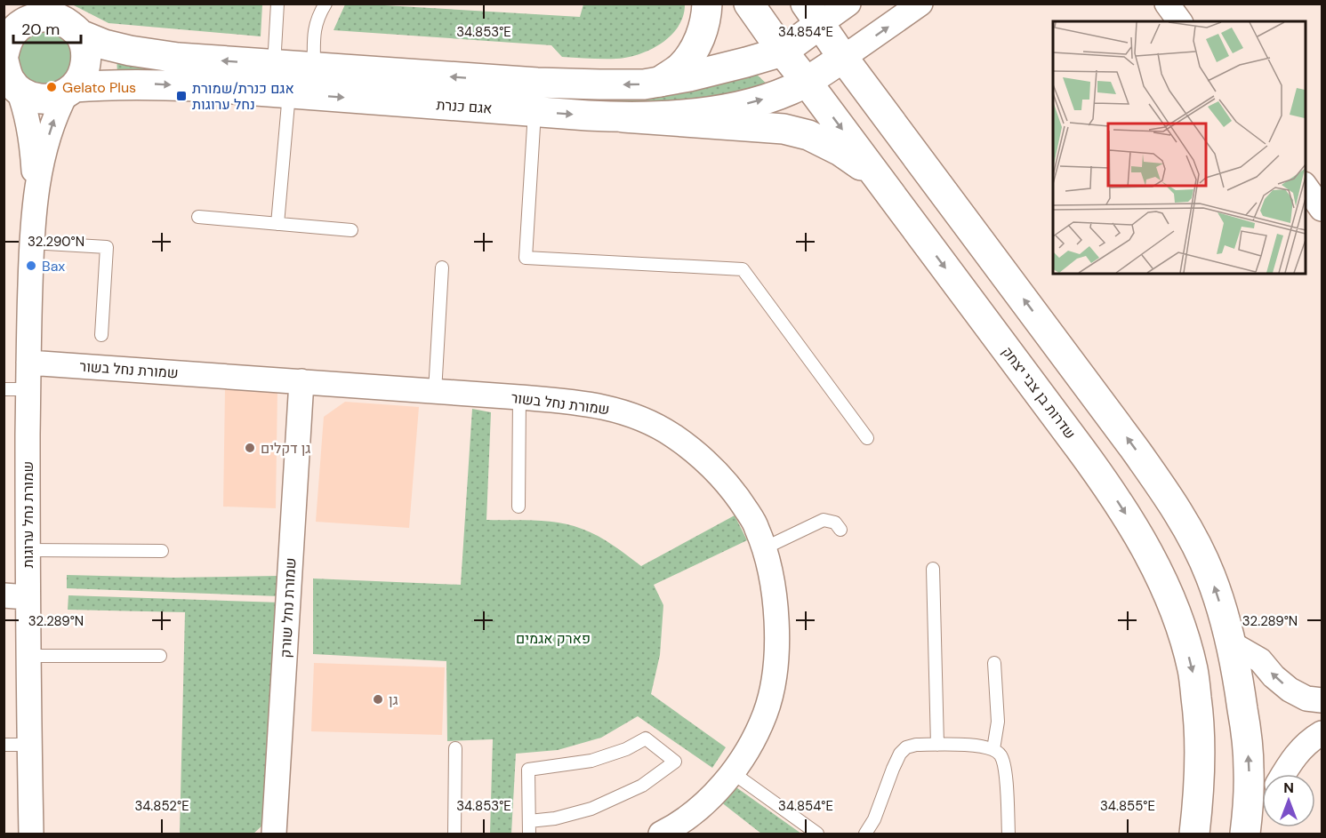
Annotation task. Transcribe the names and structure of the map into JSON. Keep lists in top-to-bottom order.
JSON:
{
  "streets": {
    "main road": ["אגם כנרת", "שדרות בן צבי יצחק"],
    "street": ["שמורת נחל בשור", "שמורת נחל ערוגות", "שמורת נחל שורק"]
  },
  "crossings": [
    ["אגם כנרת", "שדרות בן צבי יצחק"],
    ["אגם כנרת", "שמורת נחל ערוגות"],
    ["שמורת נחל בשור", "שמורת נחל ערוגות"],
    ["שמורת נחל בשור", "שמורת נחל שורק"]
  ],
  "parks": ["פארק אגמים"],
  "places": {
    "other": [
      "Gelato Plus",
      "Bax",
      "גן דקלים",
      "גן"
    ],
    "transit": ["אגם כנרת/שמורת נחל ערוגות"]
  },
  "scale_bar": "20 m",
  "north": "top",
  "coordinates": [
    "34.853°E",
    "34.854°E",
    "32.290°N",
    "32.289°N",
    "34.852°E",
    "34.855°E"
  ]
}
